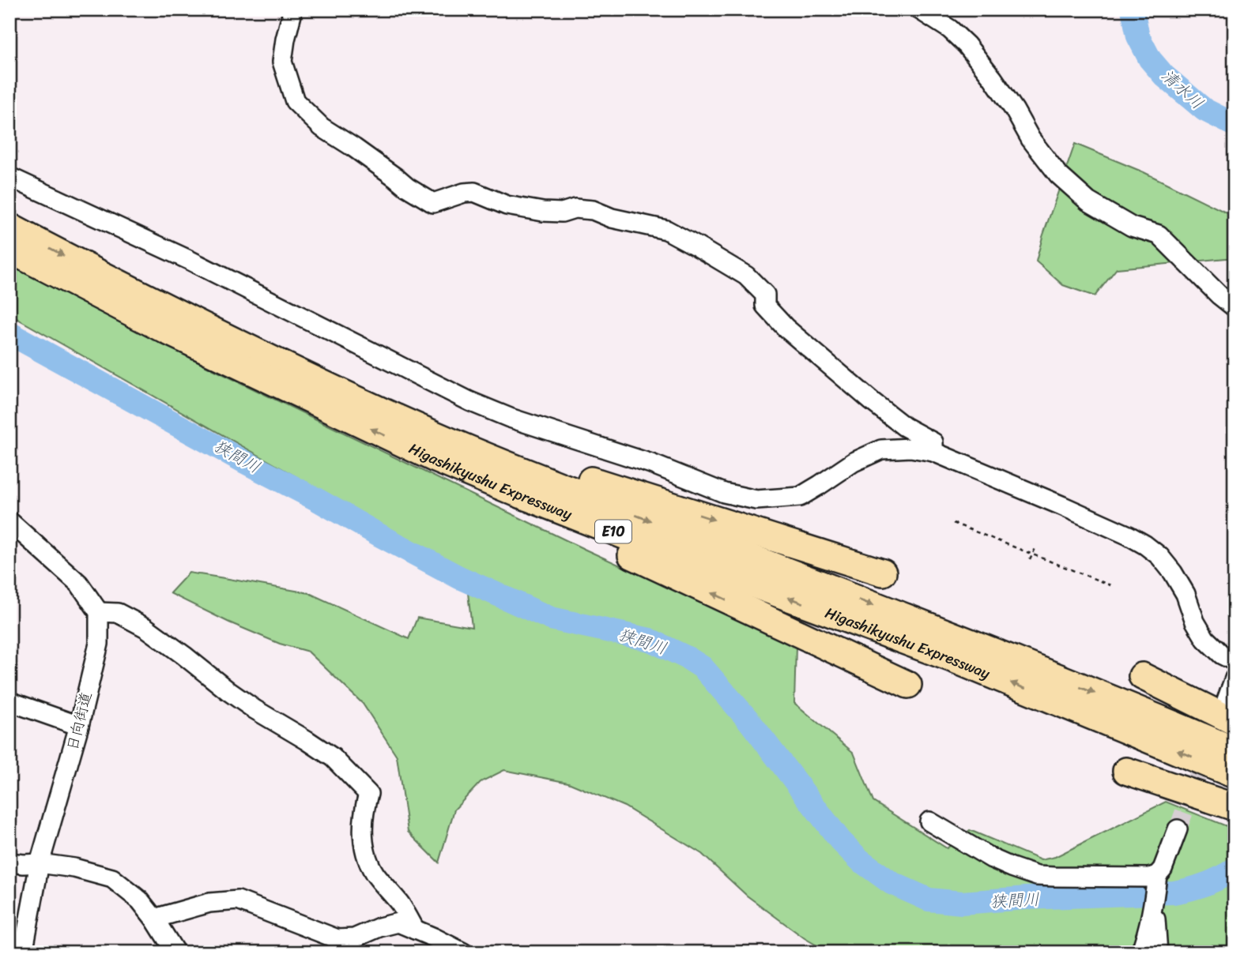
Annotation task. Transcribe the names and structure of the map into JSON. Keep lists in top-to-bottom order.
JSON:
{
  "streets": {
    "highway": ["Higashikyushu Expressway", "E10"],
    "street": ["日向街道"]
  },
  "water": ["清水川", "狭間川"]
}
